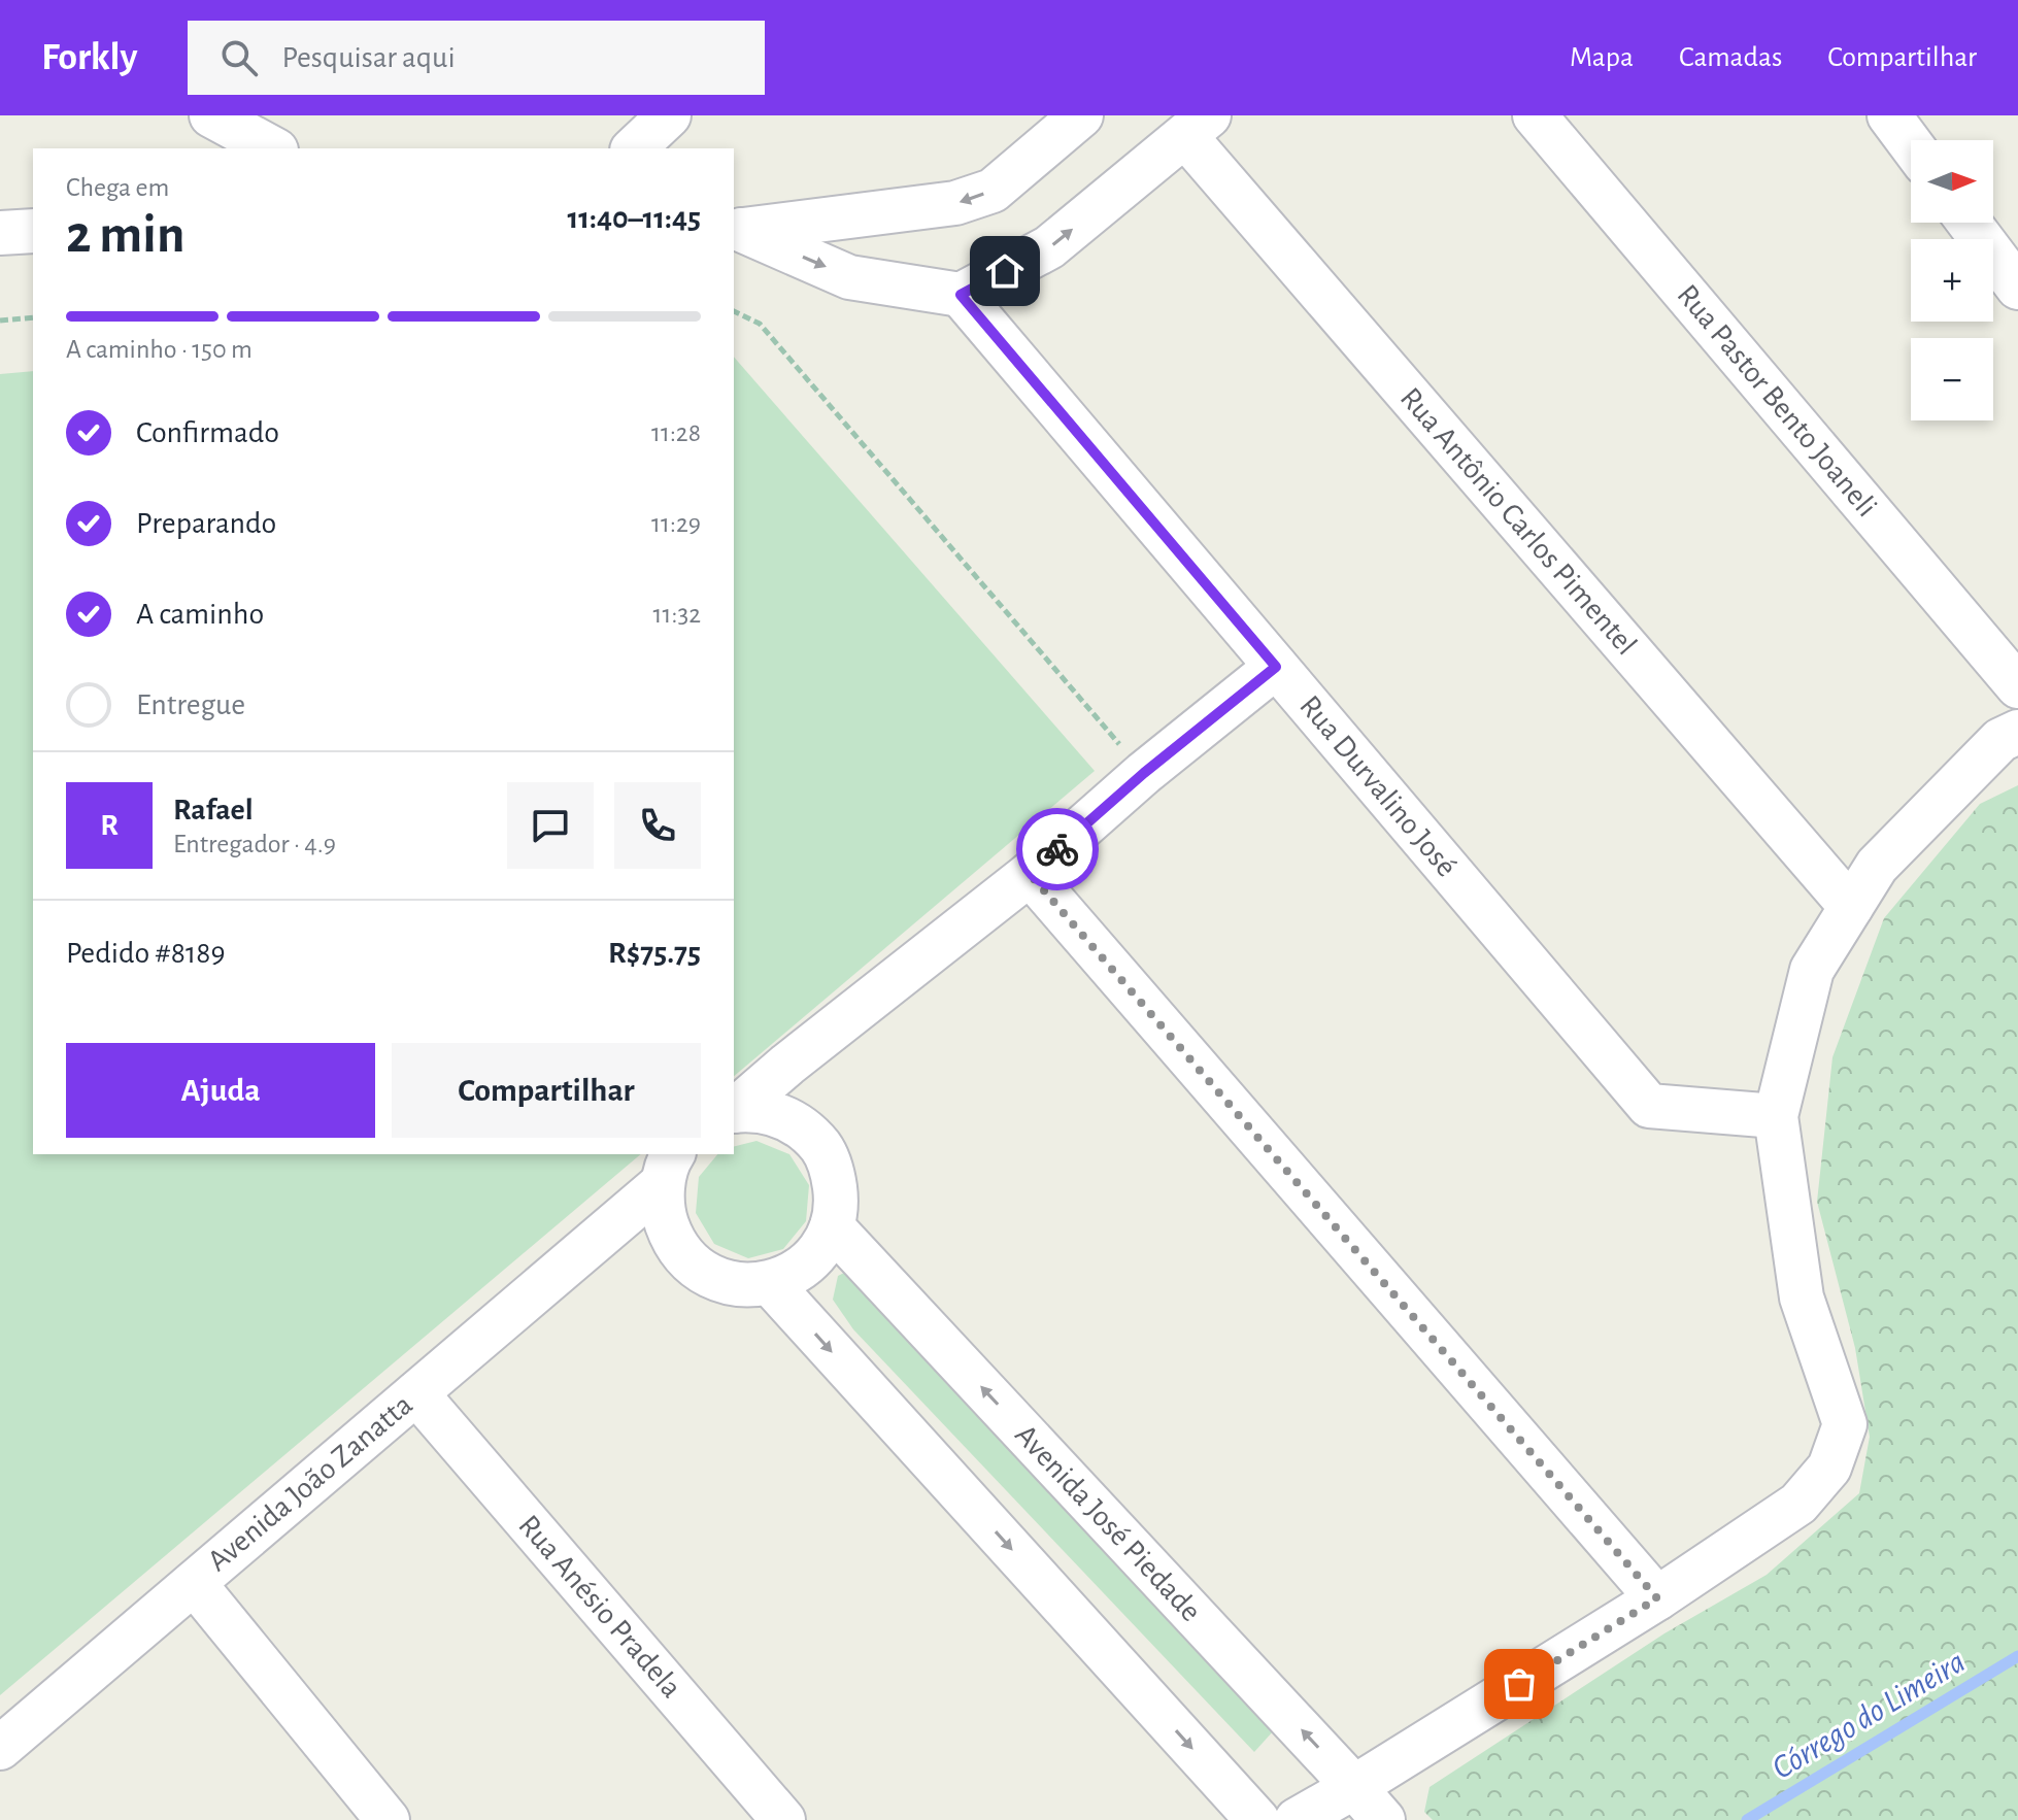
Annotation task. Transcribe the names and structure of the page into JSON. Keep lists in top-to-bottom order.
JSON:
{
  "streets": {
    "street": [
      "Rua Pastor Bento Joaneli",
      "Rua Antônio Carlos Pimentel",
      "Rua Durvalino José",
      "Avenida João Zanatta",
      "Avenida José Piedade",
      "Rua Anésio Pradela"
    ]
  },
  "crossings": [
    ["Avenida João Zanatta", "Rua Anésio Pradela"]
  ],
  "water": ["Córrego do Limeira"],
  "north": "right",
  "page": {
    "header": "Forkly",
    "search": "Pesquisar aqui",
    "nav": ["Mapa", "Camadas", "Compartilhar"],
    "map_buttons": ["+", "−"],
    "heading": ["2 min", "Chega em", "11:40–11:45"],
    "panel": [
      "Rafael",
      "Entregador · 4.9",
      "Pedido #8189",
      "R$75.75"
    ],
    "bar": "A caminho · 150 m",
    "list": [
      ["Confirmado", "11:28"],
      ["Preparando", "11:29"],
      ["A caminho", "11:32"],
      "Entregue"
    ],
    "round": "R",
    "buttons": ["Ajuda", "Compartilhar"]
  }
}
